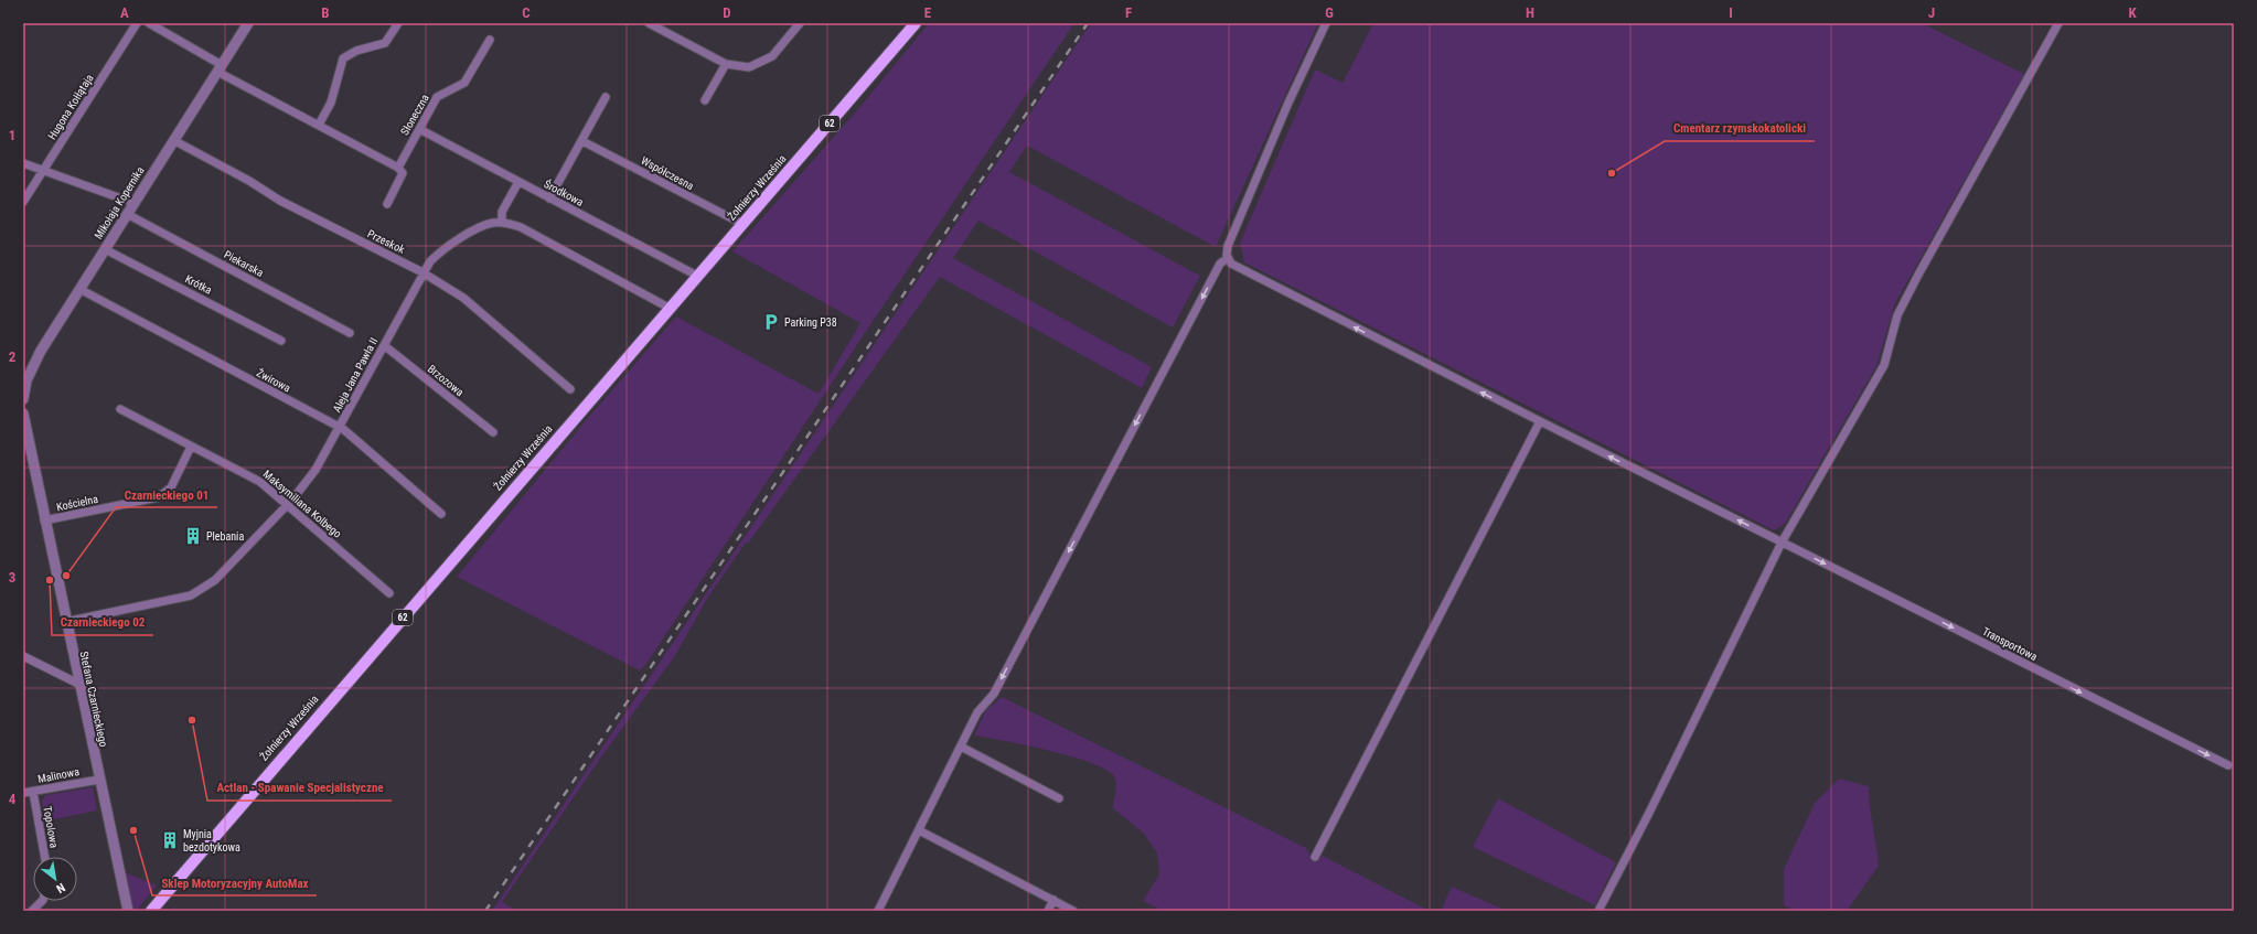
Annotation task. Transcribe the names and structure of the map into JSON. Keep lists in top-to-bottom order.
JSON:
{
  "streets": {
    "main road": ["62", "Żołnierzy Września"],
    "street": [
      "Hugona Kołłątaja",
      "Słoneczna",
      "Współczesna",
      "Środkowa",
      "Mikołaja Kopernika",
      "Przeskok",
      "Piekarska",
      "Krótka",
      "Aleja Jana Pawła II",
      "Żwirowa",
      "Brzozowa",
      "Kościelna",
      "Maksymiliana Kolbego",
      "Transportowa",
      "Stefana Czarnieckiego",
      "Malinowa",
      "Topolowa"
    ]
  },
  "crossings": [
    ["Słoneczna", "Środkowa"],
    ["Współczesna", "Żołnierzy Września"],
    ["Żołnierzy Września", "Środkowa"],
    ["Żołnierzy Września", "Aleja Jana Pawła II"],
    ["Mikołaja Kopernika", "Przeskok"],
    ["Mikołaja Kopernika", "Piekarska"],
    ["Mikołaja Kopernika", "Krótka"],
    ["Mikołaja Kopernika", "Żwirowa"],
    ["Przeskok", "Aleja Jana Pawła II"],
    ["Aleja Jana Pawła II", "Żwirowa"],
    ["Aleja Jana Pawła II", "Brzozowa"],
    ["Aleja Jana Pawła II", "Maksymiliana Kolbego"],
    ["Aleja Jana Pawła II", "Stefana Czarnieckiego"],
    ["Kościelna", "Maksymiliana Kolbego"],
    ["Kościelna", "Stefana Czarnieckiego"],
    ["Stefana Czarnieckiego", "Malinowa"],
    ["Malinowa", "Topolowa"]
  ],
  "places": {
    "other": [
      "Cmentarz rzymskokatolicki",
      "Czarnieckiego 01",
      "Czarnieckiego 02",
      "Actlan - Spawanie Specjalistyczne",
      "Sklep Motoryzacyjny AutoMax"
    ],
    "parking": ["Parking P38"],
    "building": ["Plebania", "Myjnia bezdotykowa"]
  },
  "north": "bottom right",
  "grid": {
    "columns": [
      "A",
      "B",
      "C",
      "D",
      "E",
      "F",
      "G",
      "H",
      "I",
      "J",
      "K"
    ],
    "rows": [
      "1",
      "2",
      "3",
      "4"
    ]
  }
}
